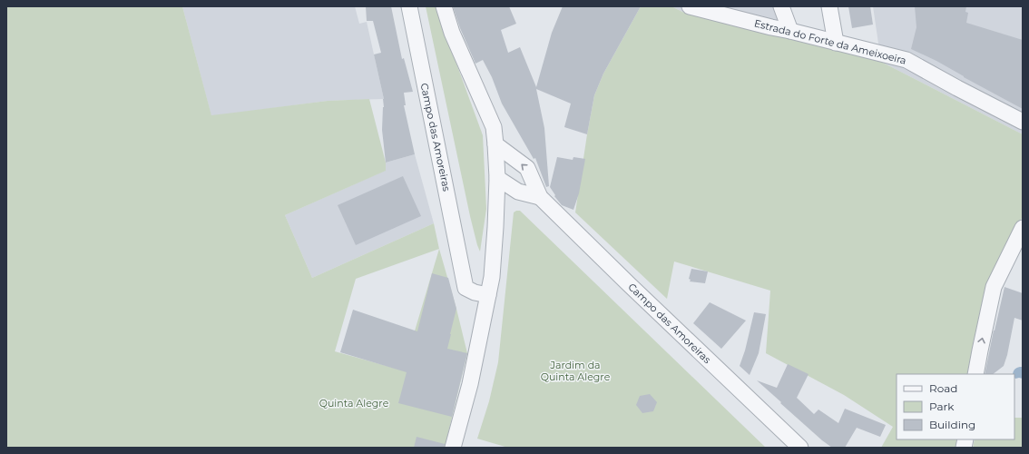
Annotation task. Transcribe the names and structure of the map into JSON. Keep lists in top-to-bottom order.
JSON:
{
  "streets": {
    "street": ["Estrada do Forte da Ameixoeira", "Campo das Amoreiras"]
  },
  "parks": ["Jardim da Quinta Alegre", "Quinta Alegre"],
  "legend": ["Road", "Park", "Building"]
}
